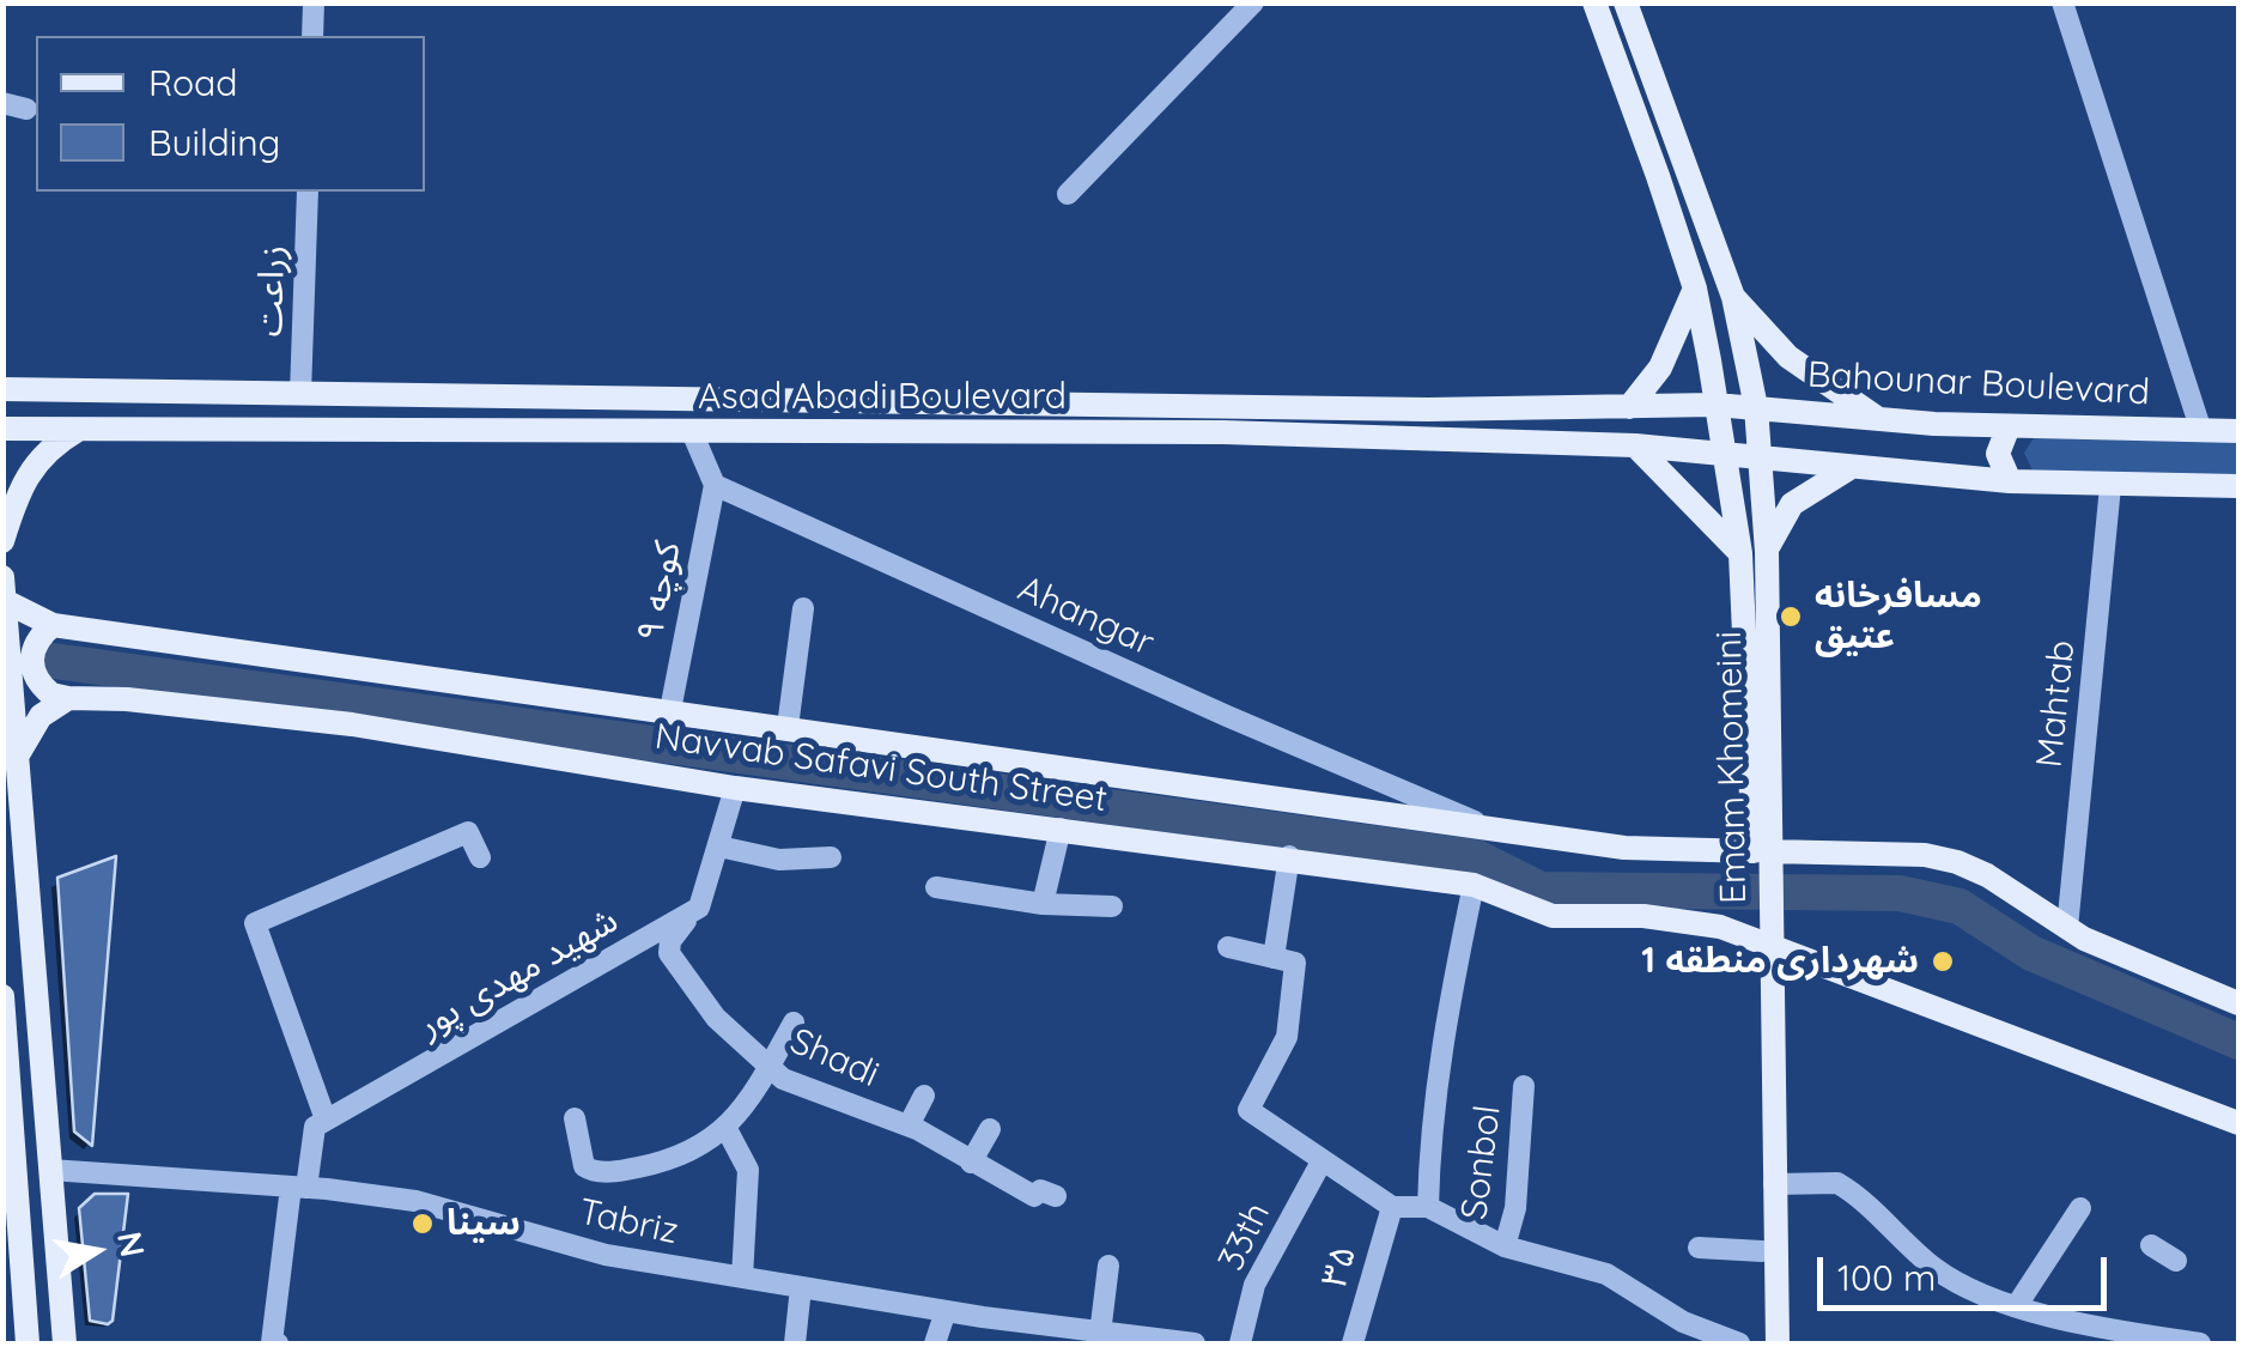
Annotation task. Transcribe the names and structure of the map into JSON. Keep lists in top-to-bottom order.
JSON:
{
  "streets": {
    "main road": [
      "Bahounar Boulevard",
      "Asad Abadi Boulevard",
      "Emam Khomeini",
      "Navvab Safavi South Street"
    ],
    "street": [
      "زراعت",
      "کوچه ۹",
      "Ahangar",
      "Mahtab",
      "شهید مهدی پور",
      "Shadi",
      "Sonbol",
      "Tabriz",
      "33th",
      "۳۵"
    ]
  },
  "crossings": [
    ["زراعت", "Asad Abadi Boulevard"],
    ["Bahounar Boulevard", "Asad Abadi Boulevard"],
    ["Bahounar Boulevard", "Emam Khomeini"],
    ["Asad Abadi Boulevard", "Emam Khomeini"],
    ["کوچه ۹", "Ahangar"],
    ["کوچه ۹", "Navvab Safavi South Street"],
    ["Ahangar", "Navvab Safavi South Street"],
    ["Mahtab", "Navvab Safavi South Street"],
    ["Emam Khomeini", "Navvab Safavi South Street"],
    ["شهید مهدی پور", "Shadi"]
  ],
  "places": ["مسافرخانه عتیق", "شهرداری منطقه 1", "سینا"],
  "legend": ["Road", "Building"],
  "scale_bar": "100 m",
  "north": "right"
}
